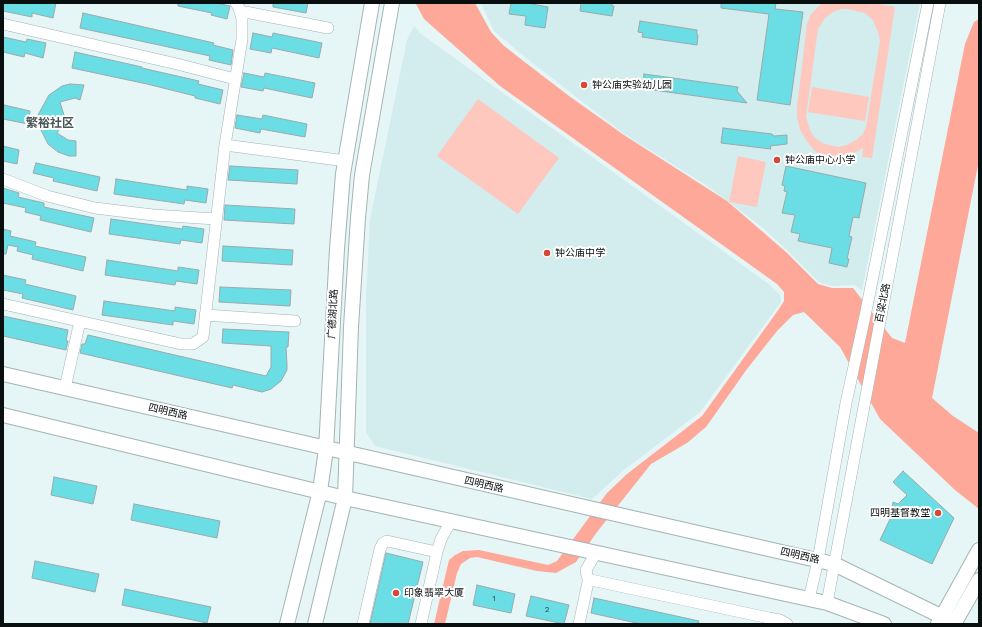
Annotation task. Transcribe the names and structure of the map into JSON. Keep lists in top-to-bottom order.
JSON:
{
  "streets": {
    "main road": ["广德湖北路", "四明西路"],
    "street": ["百梁北路"]
  },
  "crossings": [
    ["百梁北路", "四明西路"],
    ["广德湖北路", "四明西路"]
  ],
  "districts": ["繁裕社区"],
  "places": [
    "钟公庙实验幼儿园",
    "钟公庙中心小学",
    "钟公庙中学",
    "四明基督教堂",
    "印象翡翠大厦"
  ],
  "house_numbers": ["1", "2"]
}
